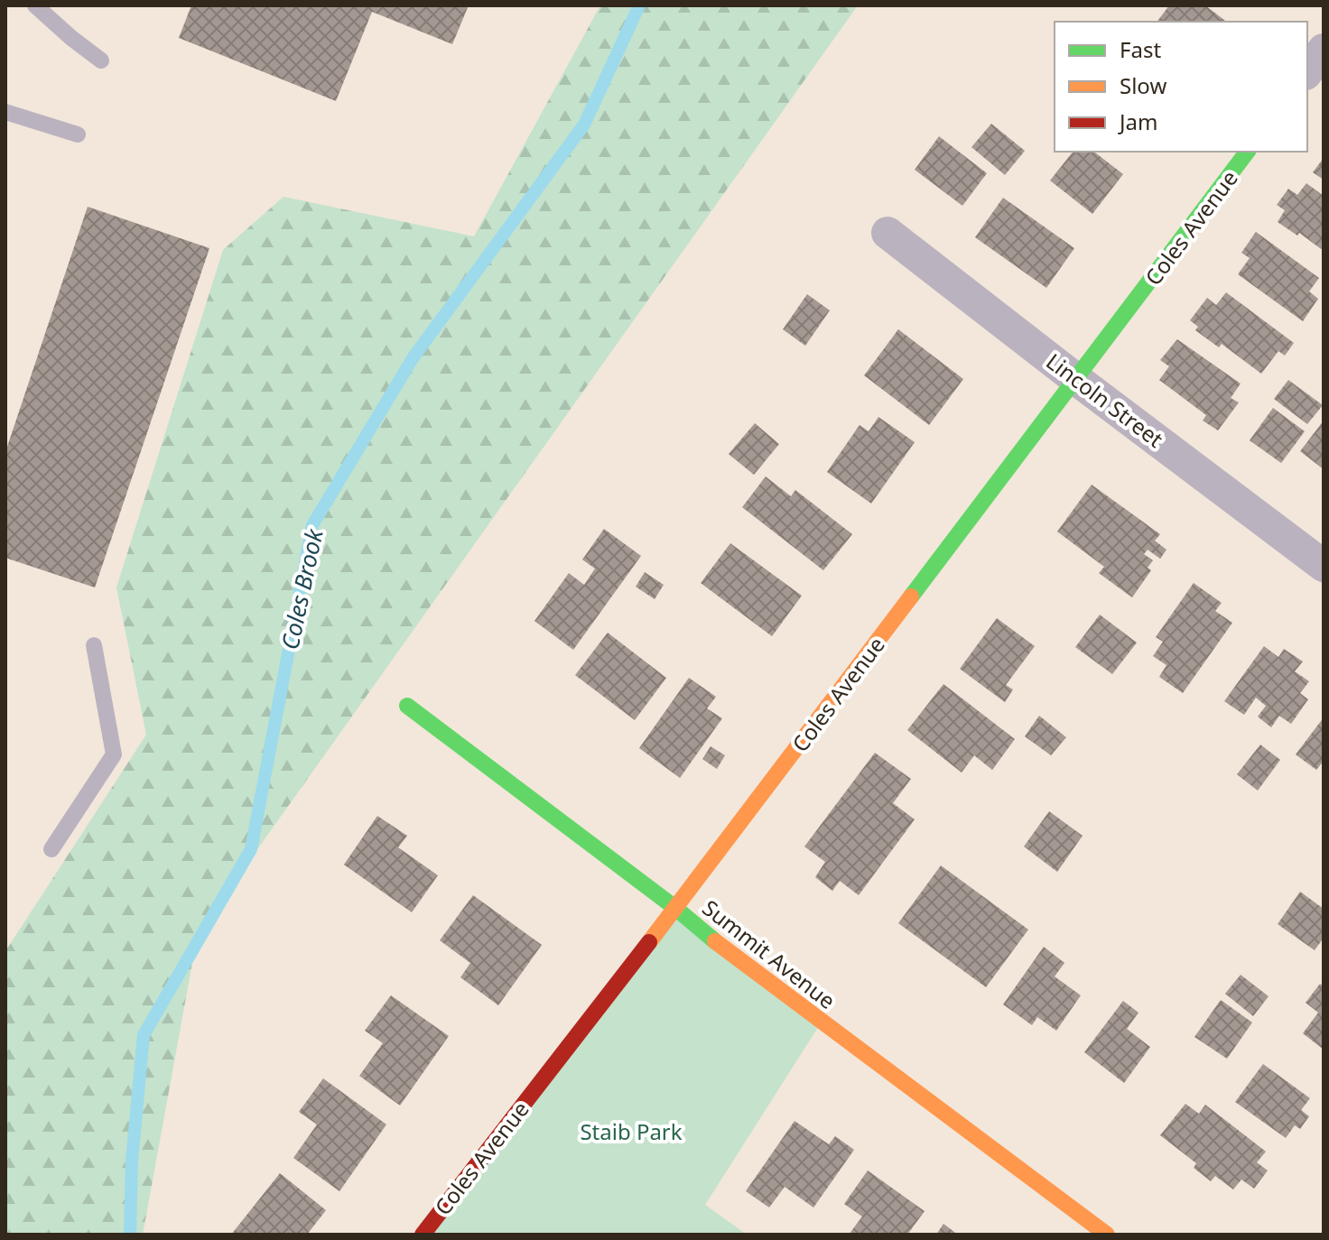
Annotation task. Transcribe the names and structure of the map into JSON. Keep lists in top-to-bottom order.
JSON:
{
  "streets": {
    "street": ["Coles Avenue", "Lincoln Street", "Summit Avenue"]
  },
  "crossings": [
    ["Coles Avenue", "Lincoln Street"],
    ["Coles Avenue", "Summit Avenue"]
  ],
  "water": ["Coles Brook"],
  "parks": ["Staib Park"],
  "legend": ["Fast", "Slow", "Jam"]
}
